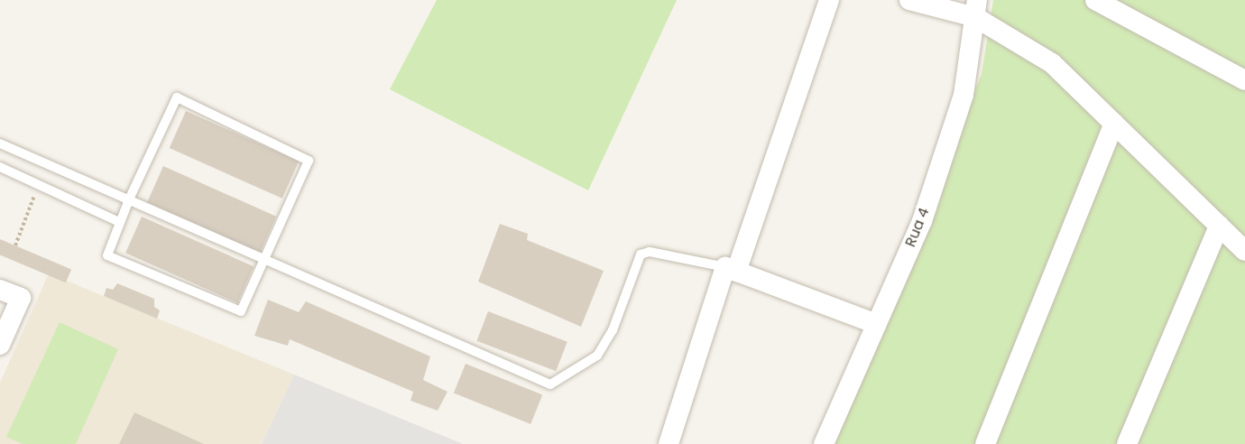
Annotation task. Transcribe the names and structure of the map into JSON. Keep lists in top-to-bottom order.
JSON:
{
  "streets": {
    "street": ["Rua 4"]
  }
}
